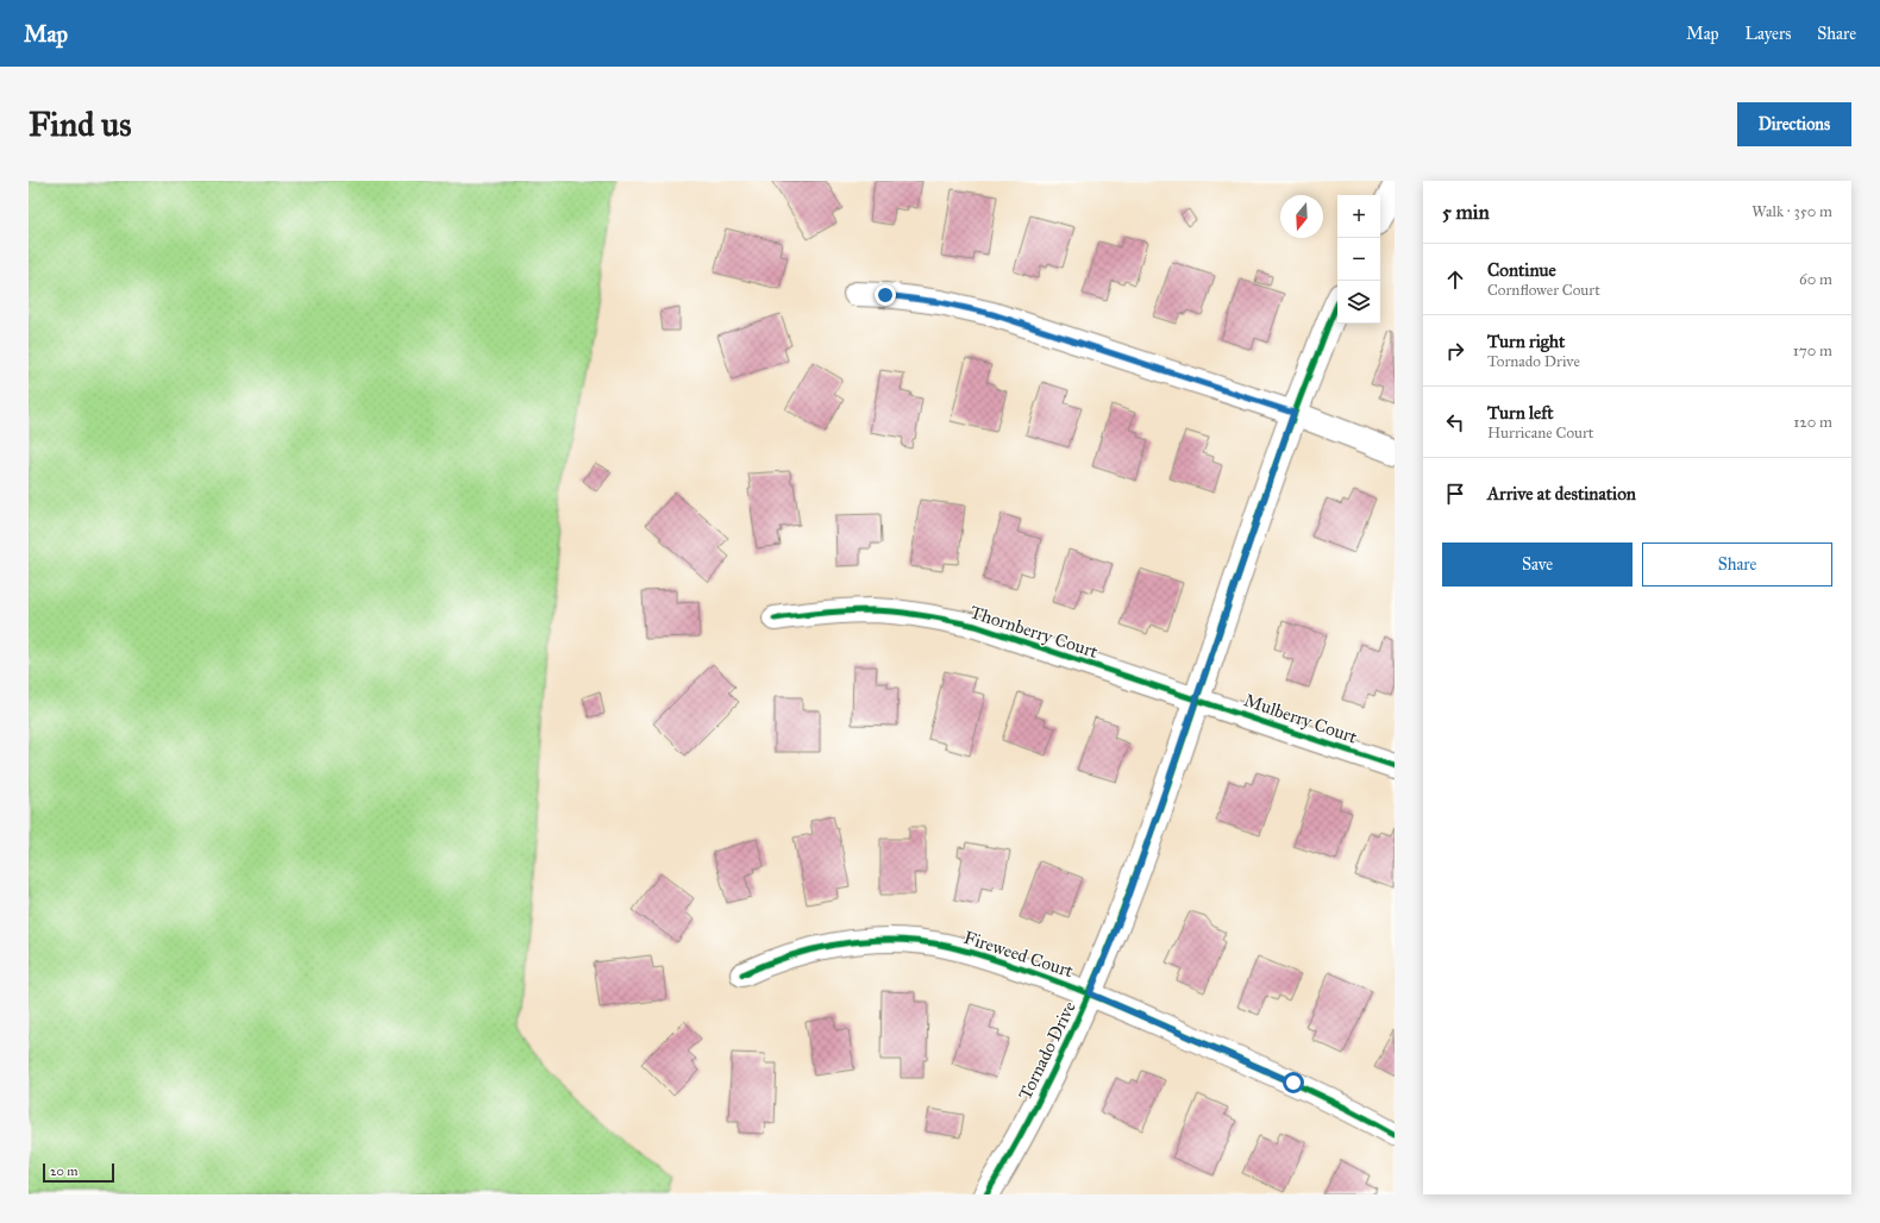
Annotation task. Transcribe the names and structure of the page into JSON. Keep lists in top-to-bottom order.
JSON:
{
  "streets": {
    "street": [
      "Thornberry Court",
      "Mulberry Court",
      "Fireweed Court",
      "Tornado Drive"
    ]
  },
  "crossings": [
    ["Thornberry Court", "Mulberry Court"],
    ["Thornberry Court", "Tornado Drive"],
    ["Mulberry Court", "Tornado Drive"],
    ["Fireweed Court", "Tornado Drive"]
  ],
  "scale_bar": "20 m",
  "north": "bottom",
  "page": {
    "header": "Map",
    "nav": ["Map", "Layers", "Share"],
    "buttons": [
      "Directions",
      ["Save", "Share"]
    ],
    "title": "Find us",
    "heading": ["5 min", "Walk · 350 m"],
    "map_buttons": ["+", "−"],
    "list": [
      ["Continue", "Cornflower Court", "60 m"],
      ["Turn right", "Tornado Drive", "170 m"],
      ["Turn left", "Hurricane Court", "120 m"],
      "Arrive at destination"
    ],
    "scale": "20 m"
  }
}
